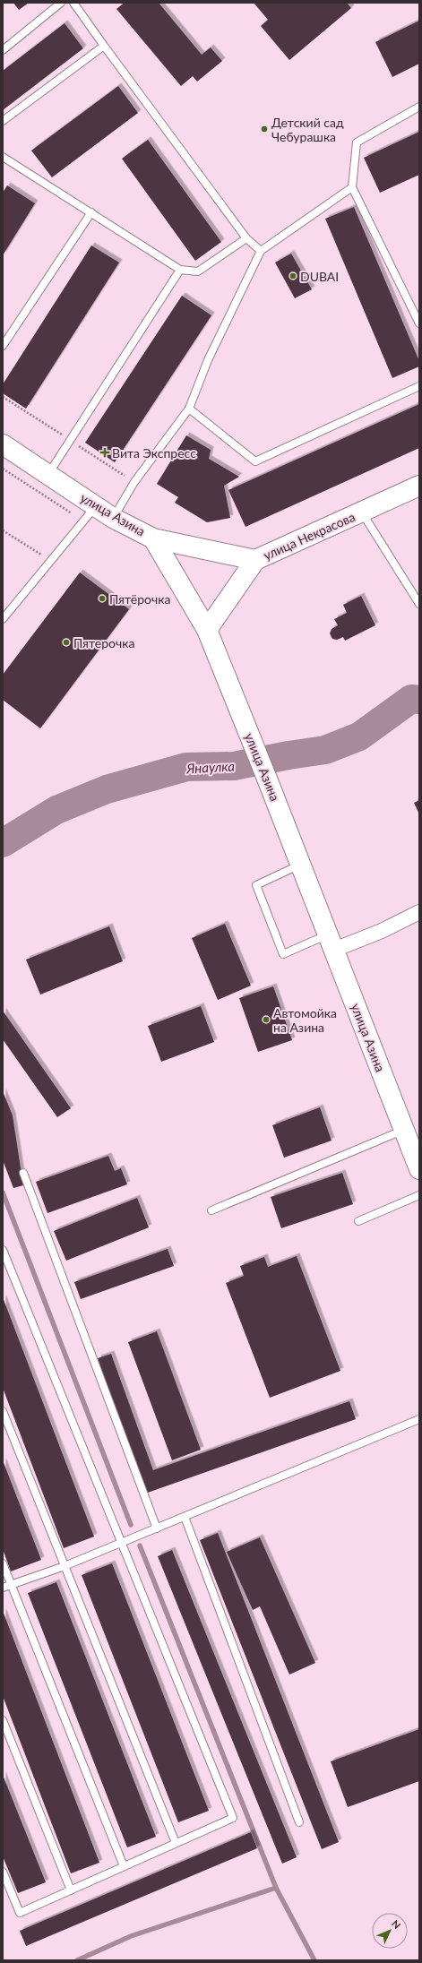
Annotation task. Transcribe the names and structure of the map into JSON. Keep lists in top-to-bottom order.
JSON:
{
  "streets": {
    "street": ["улица Азина", "улица Некрасова"]
  },
  "crossings": [
    ["улица Азина", "улица Некрасова"]
  ],
  "water": ["Янаулка"],
  "places": {
    "other": [
      "Детский сад Чебурашка",
      "DUBAI",
      "Пятёрочка",
      "Пятерочка",
      "Автомойка на Азина"
    ],
    "health": ["Вита Экспресс"]
  },
  "north": "top right"
}
